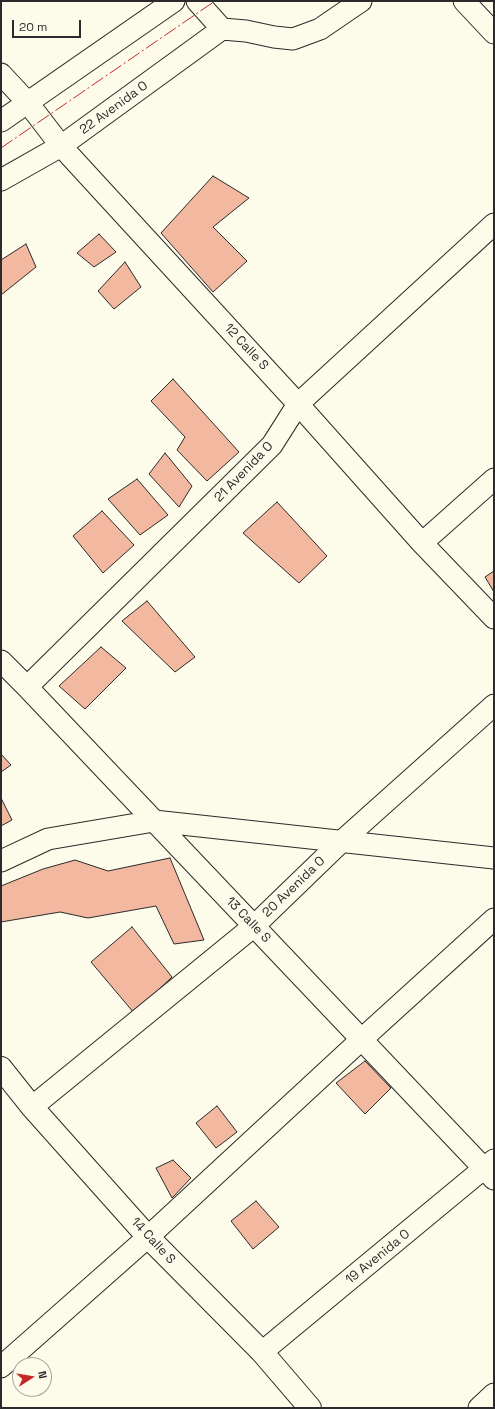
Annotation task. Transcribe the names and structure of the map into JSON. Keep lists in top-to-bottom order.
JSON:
{
  "streets": {
    "street": [
      "22 Avenida O",
      "12 Calle S",
      "21 Avenida O",
      "20 Avenida O",
      "13 Calle S",
      "14 Calle S",
      "19 Avenida O"
    ]
  },
  "crossings": [
    ["22 Avenida O", "12 Calle S"],
    ["12 Calle S", "21 Avenida O"],
    ["21 Avenida O", "13 Calle S"],
    ["20 Avenida O", "13 Calle S"],
    ["20 Avenida O", "14 Calle S"],
    ["13 Calle S", "19 Avenida O"],
    ["14 Calle S", "19 Avenida O"]
  ],
  "scale_bar": "20 m",
  "north": "right"
}
